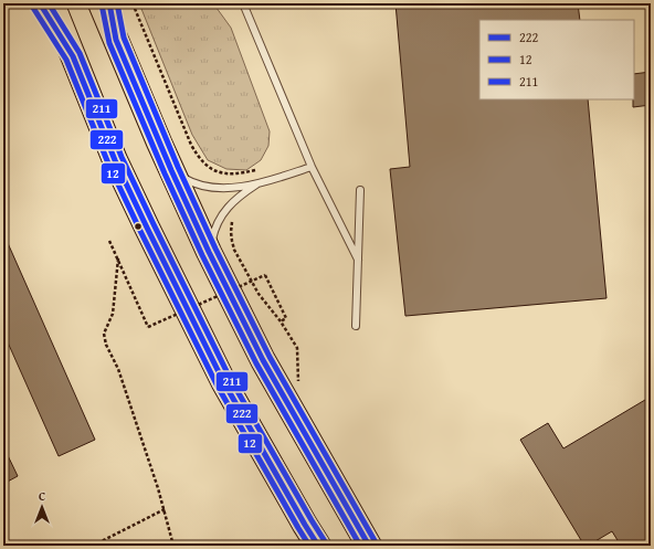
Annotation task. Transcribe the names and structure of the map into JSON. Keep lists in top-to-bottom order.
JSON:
{
  "lines": ["transit line 222", "transit line 211", "transit line 12"],
  "legend": ["222", "12", "211"],
  "north": "top"
}
